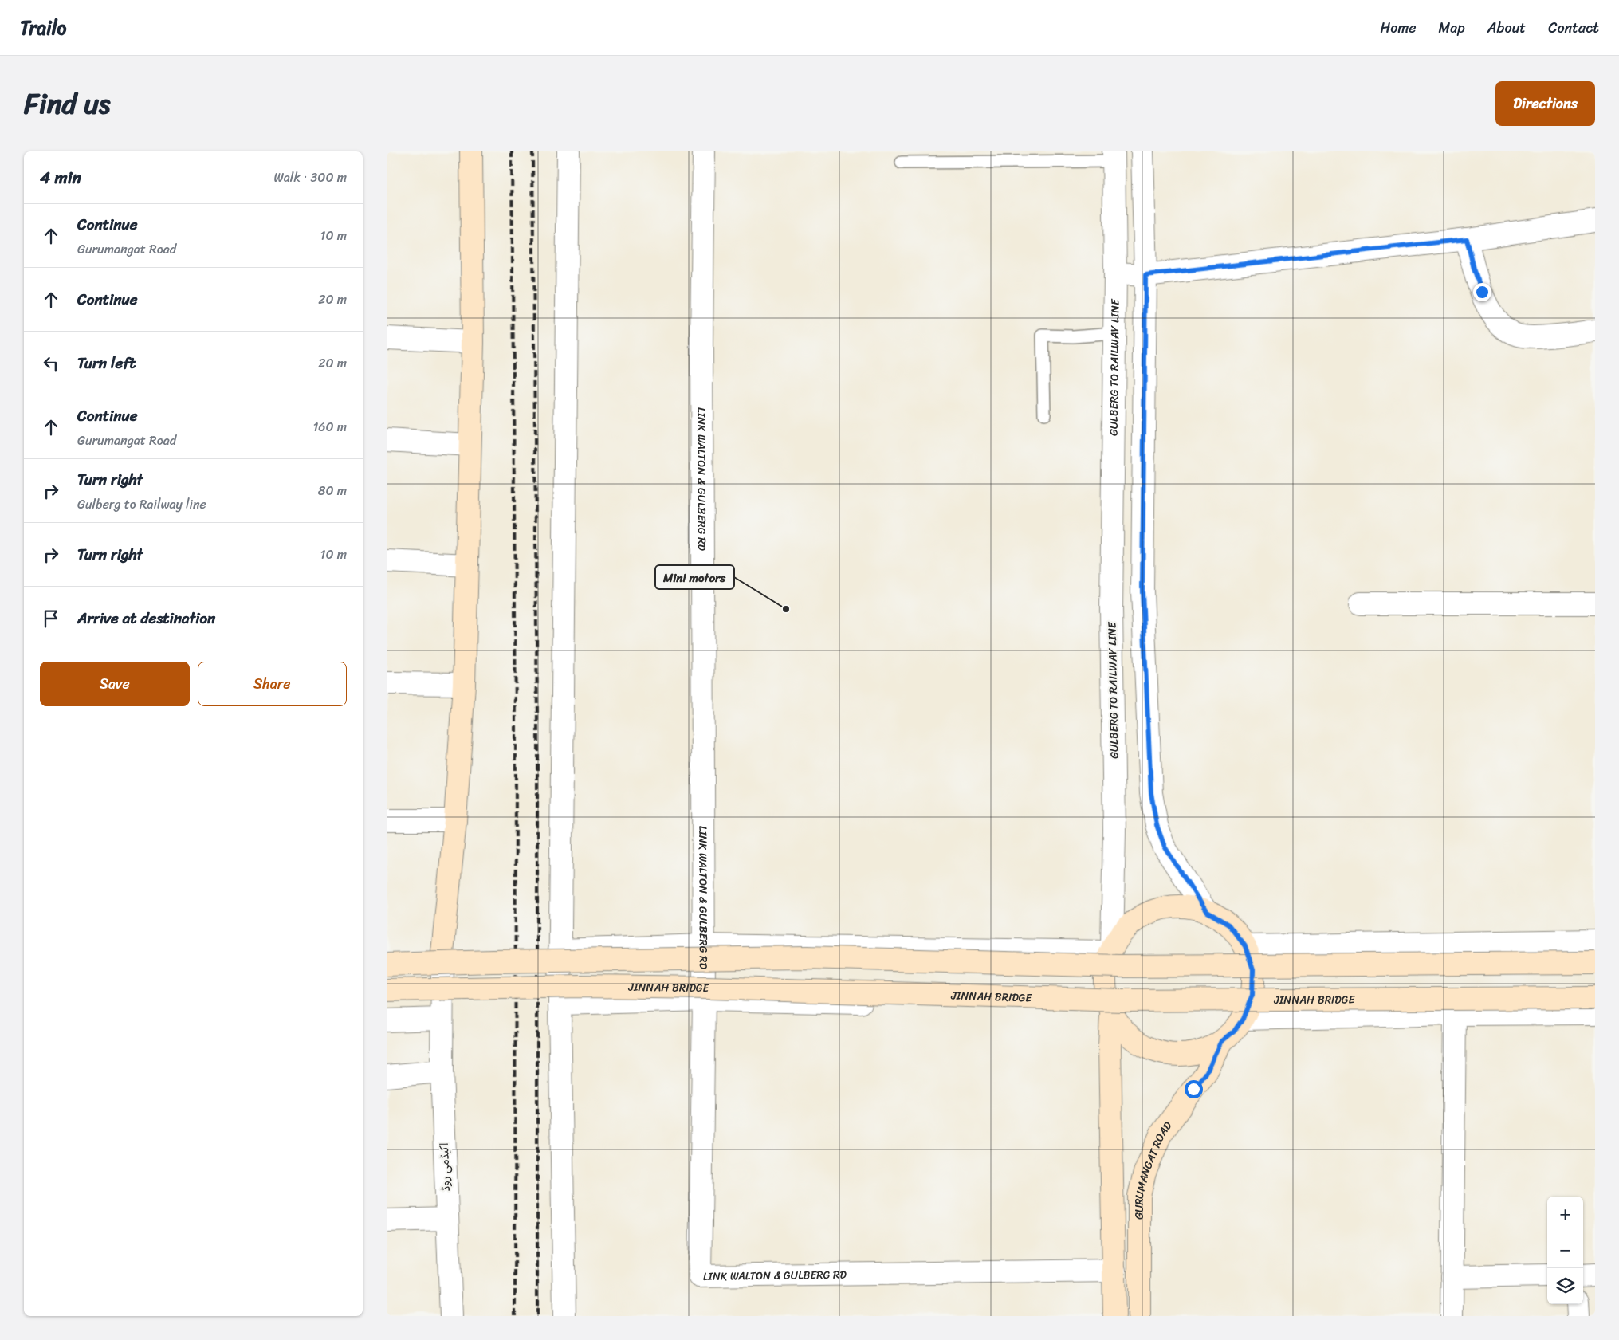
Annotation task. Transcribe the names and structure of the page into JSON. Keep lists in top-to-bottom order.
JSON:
{
  "streets": {
    "main road": ["JINNAH BRIDGE", "GURUMANGAT ROAD"],
    "street": ["GULBERG TO RAILWAY LINE", "LINK WALTON & GULBERG RD", "اکیڈمی روڈ"]
  },
  "places": ["Mini motors"],
  "page": {
    "header": "Trailo",
    "nav": [
      "Home",
      "Map",
      "About",
      "Contact"
    ],
    "title": "Find us",
    "buttons": [
      "Directions",
      ["Save", "Share"]
    ],
    "heading": ["4 min", "Walk · 300 m"],
    "list": [
      ["Continue", "Gurumangat Road", "10 m"],
      ["Continue", "20 m"],
      ["Turn left", "20 m"],
      ["Continue", "Gurumangat Road", "160 m"],
      ["Turn right", "Gulberg to Railway line", "80 m"],
      ["Turn right", "10 m"],
      "Arrive at destination"
    ],
    "map_buttons": ["+", "−"]
  }
}
